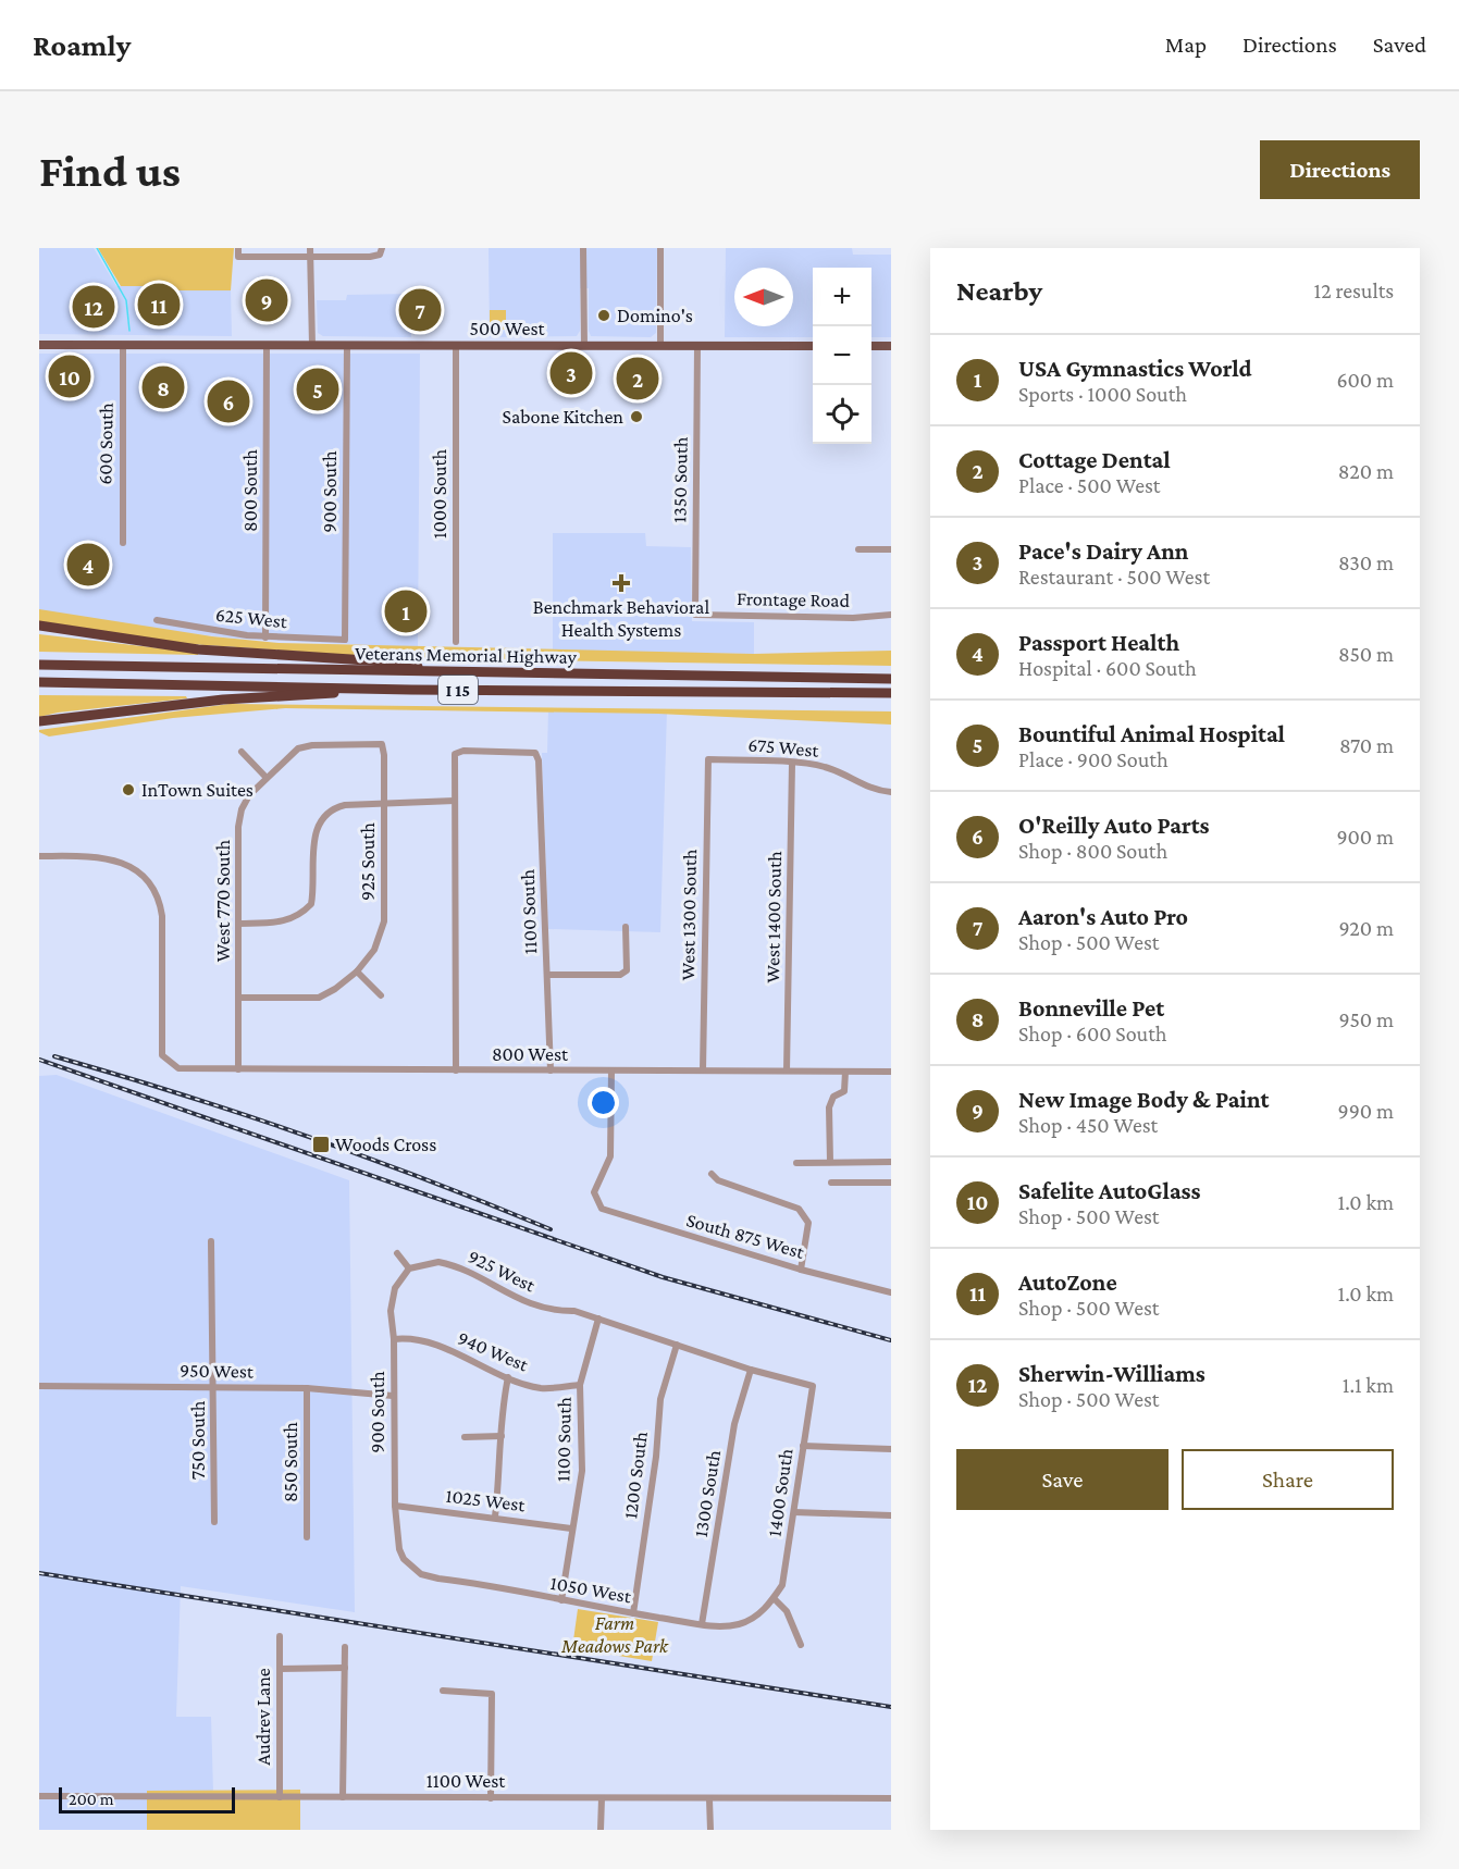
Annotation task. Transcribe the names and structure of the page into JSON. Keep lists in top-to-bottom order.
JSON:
{
  "streets": {
    "highway": ["Veterans Memorial Highway", "I 15"],
    "main road": ["500 West"],
    "street": [
      "600 South",
      "1350 South",
      "800 South",
      "900 South",
      "1000 South",
      "Frontage Road",
      "625 West",
      "675 West",
      "925 South",
      "West 770 South",
      "1100 South",
      "West 1300 South",
      "West 1400 South",
      "800 West",
      "South 875 West",
      "925 West",
      "940 West",
      "950 West",
      "750 South",
      "850 South",
      "1200 South",
      "1400 South",
      "1300 South",
      "1025 West",
      "1050 West",
      "Audrev Lane",
      "1100 West"
    ]
  },
  "crossings": [
    ["500 West", "600 South"],
    ["500 West", "1350 South"],
    ["500 West", "800 South"],
    ["500 West", "900 South"],
    ["500 West", "1000 South"],
    ["1350 South", "Frontage Road"],
    ["800 South", "625 West"],
    ["900 South", "625 West"],
    ["900 South", "925 West"],
    ["900 South", "940 West"],
    ["900 South", "950 West"],
    ["900 South", "1025 West"],
    ["900 South", "1050 West"],
    ["675 West", "West 1300 South"],
    ["675 West", "West 1400 South"],
    ["925 South", "West 770 South"],
    ["West 770 South", "800 West"],
    ["1100 South", "800 West"],
    ["1100 South", "925 West"],
    ["1100 South", "940 West"],
    ["1100 South", "1025 West"],
    ["1100 South", "1050 West"],
    ["West 1300 South", "800 West"],
    ["West 1400 South", "800 West"],
    ["800 West", "South 875 West"],
    ["925 West", "1200 South"],
    ["950 West", "750 South"],
    ["950 West", "850 South"],
    ["1200 South", "1050 West"],
    ["1400 South", "1300 South"],
    ["1400 South", "1050 West"],
    ["1300 South", "1050 West"],
    ["Audrev Lane", "1100 West"]
  ],
  "parks": ["Farm Meadows Park"],
  "places": {
    "other": ["Domino's", "Sabone Kitchen", "InTown Suites"],
    "health": ["Benchmark Behavioral Health Systems"],
    "transit": ["Woods Cross"]
  },
  "scale_bar": "200 m",
  "north": "left",
  "page": {
    "header": "Roamly",
    "nav": ["Map", "Directions", "Saved"],
    "buttons": [
      "Directions",
      ["Save", "Share"]
    ],
    "title": "Find us",
    "heading": ["Nearby", "12 results"],
    "map_buttons": ["+", "−"],
    "pins": [
      "9",
      "11",
      "12",
      "7",
      "3",
      "10",
      "2",
      "8",
      "5",
      "6",
      "4",
      "1"
    ],
    "list": [
      {
        "mark": "1",
        "name": "USA Gymnastics World",
        "note": "Sports · 1000 South",
        "value": "600 m"
      },
      {
        "mark": "2",
        "name": "Cottage Dental",
        "note": "Place · 500 West",
        "value": "820 m"
      },
      {
        "mark": "3",
        "name": "Pace's Dairy Ann",
        "note": "Restaurant · 500 West",
        "value": "830 m"
      },
      {
        "mark": "4",
        "name": "Passport Health",
        "note": "Hospital · 600 South",
        "value": "850 m"
      },
      {
        "mark": "5",
        "name": "Bountiful Animal Hospital",
        "note": "Place · 900 South",
        "value": "870 m"
      },
      {
        "mark": "6",
        "name": "O'Reilly Auto Parts",
        "note": "Shop · 800 South",
        "value": "900 m"
      },
      {
        "mark": "7",
        "name": "Aaron's Auto Pro",
        "note": "Shop · 500 West",
        "value": "920 m"
      },
      {
        "mark": "8",
        "name": "Bonneville Pet",
        "note": "Shop · 600 South",
        "value": "950 m"
      },
      {
        "mark": "9",
        "name": "New Image Body & Paint",
        "note": "Shop · 450 West",
        "value": "990 m"
      },
      {
        "mark": "10",
        "name": "Safelite AutoGlass",
        "note": "Shop · 500 West",
        "value": "1.0 km"
      },
      {
        "mark": "11",
        "name": "AutoZone",
        "note": "Shop · 500 West",
        "value": "1.0 km"
      },
      {
        "mark": "12",
        "name": "Sherwin-Williams",
        "note": "Shop · 500 West",
        "value": "1.1 km"
      }
    ],
    "scale": "200 m"
  }
}
